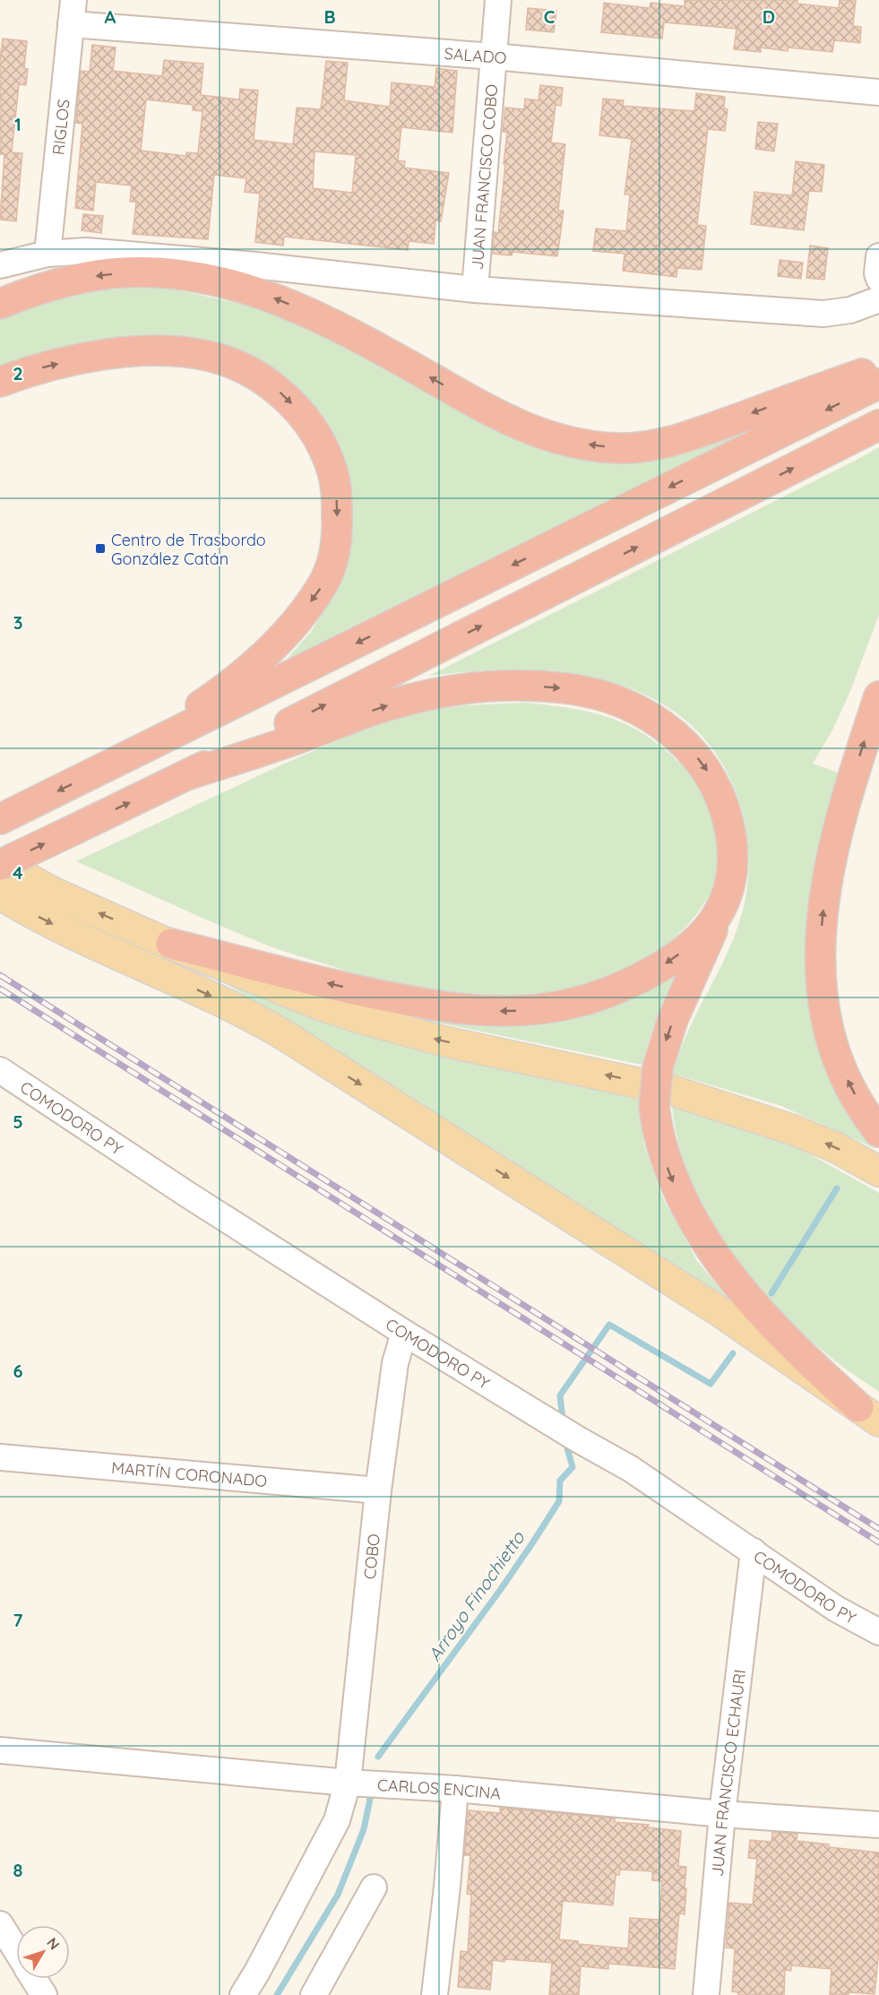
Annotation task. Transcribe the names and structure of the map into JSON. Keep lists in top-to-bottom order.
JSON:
{
  "streets": {
    "street": [
      "SALADO",
      "RIGLOS",
      "JUAN FRANCISCO COBO",
      "COMODORO PY",
      "MARTÍN CORONADO",
      "COBO",
      "JUAN FRANCISCO ECHAURI",
      "CARLOS ENCINA"
    ]
  },
  "crossings": [
    ["SALADO", "RIGLOS"],
    ["SALADO", "JUAN FRANCISCO COBO"],
    ["COMODORO PY", "COBO"],
    ["COMODORO PY", "JUAN FRANCISCO ECHAURI"],
    ["MARTÍN CORONADO", "COBO"],
    ["COBO", "CARLOS ENCINA"],
    ["JUAN FRANCISCO ECHAURI", "CARLOS ENCINA"]
  ],
  "water": ["Arroyo Finochietto"],
  "places": {
    "transit": ["Centro de Trasbordo González Catán"]
  },
  "north": "top right",
  "grid": {
    "columns": [
      "A",
      "B",
      "C",
      "D"
    ],
    "rows": [
      "1",
      "2",
      "3",
      "4",
      "5",
      "6",
      "7",
      "8"
    ]
  }
}
